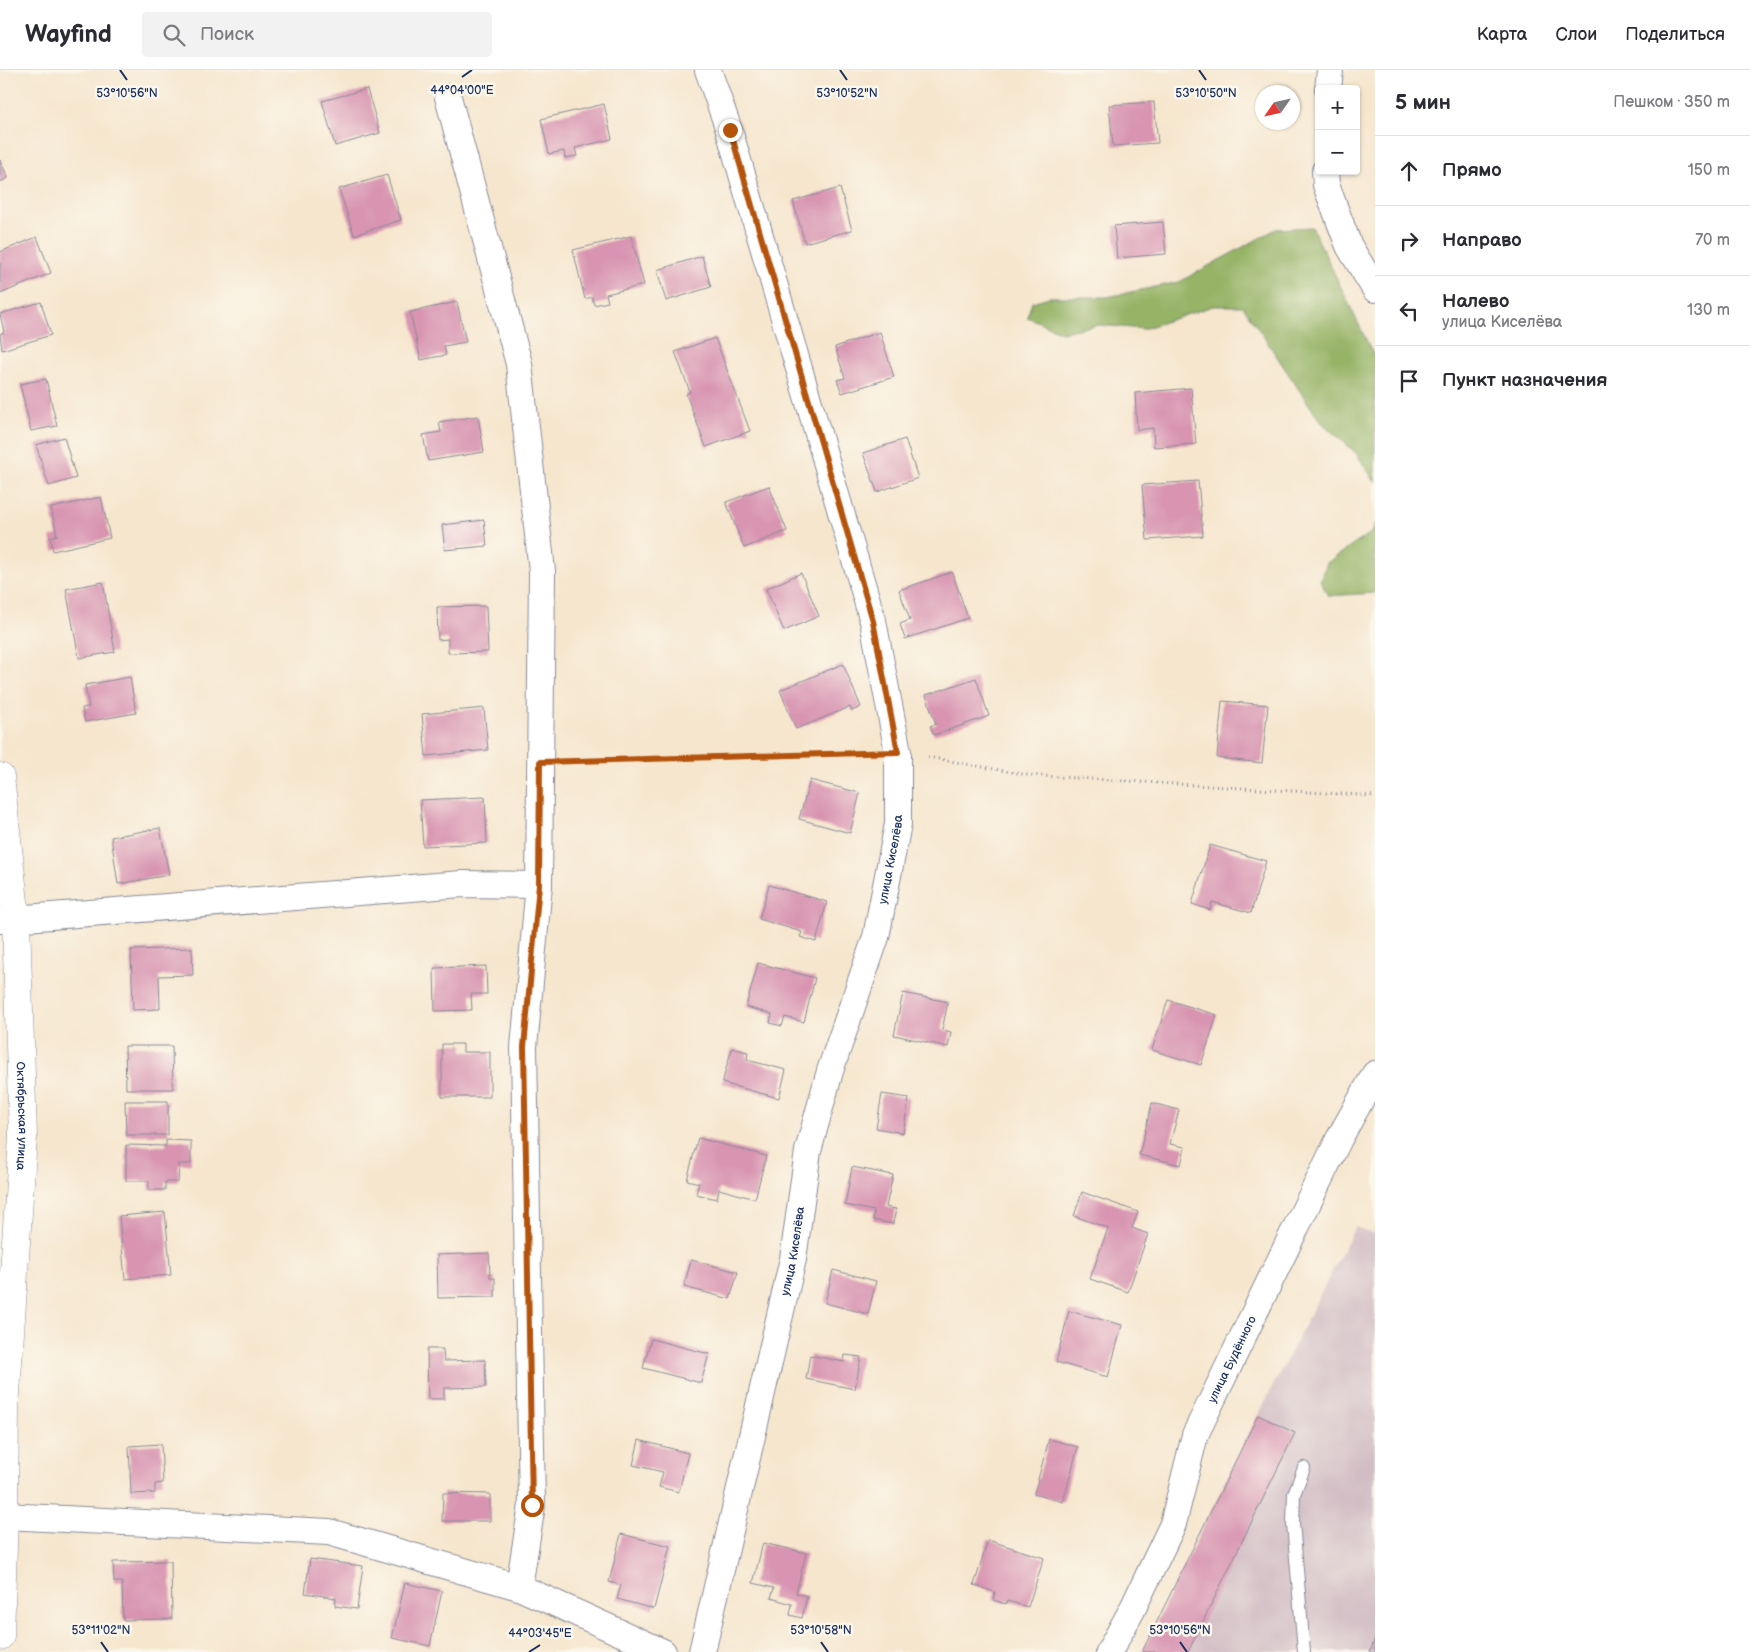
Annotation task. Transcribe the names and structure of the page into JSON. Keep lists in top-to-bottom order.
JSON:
{
  "streets": {
    "street": ["улица Киселёва", "Октябрьская улица", "улица Будённого"]
  },
  "north": "bottom left",
  "page": {
    "header": "Wayfind",
    "search": "Поиск",
    "nav": ["Карта", "Слои", "Поделиться"],
    "heading": ["5 мин", "Пешком · 350 m"],
    "map_buttons": ["+", "−"],
    "list": [
      ["Прямо", "150 m"],
      ["Направо", "70 m"],
      ["Налево", "улица Киселёва", "130 m"],
      "Пункт назначения"
    ]
  },
  "coordinates": [
    "44°04'00\"E",
    "53°10'56\"N",
    "53°10'52\"N",
    "53°10'50\"N",
    "53°11'02\"N",
    "53°10'58\"N",
    "44°03'45\"E"
  ]
}
